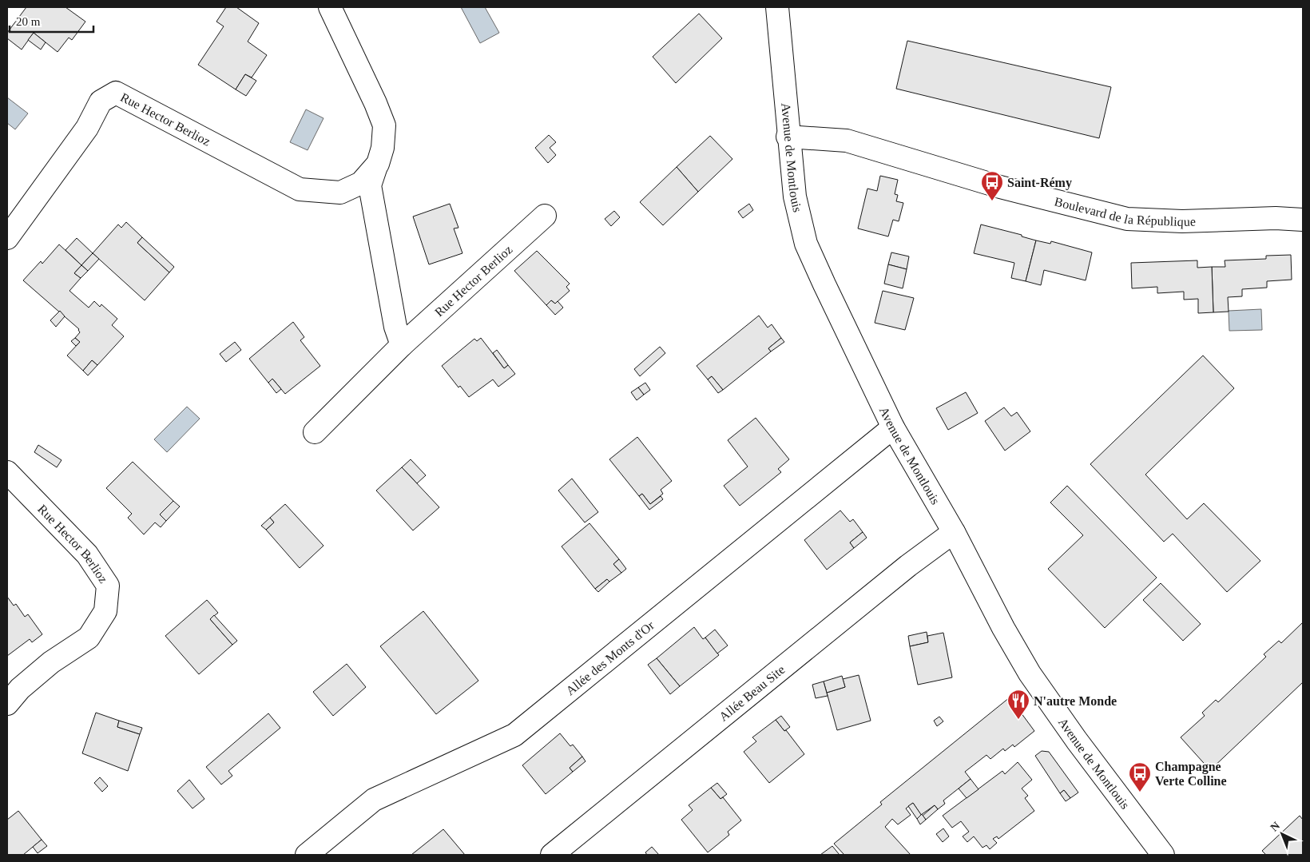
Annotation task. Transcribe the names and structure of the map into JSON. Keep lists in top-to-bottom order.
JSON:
{
  "streets": {
    "street": [
      "Rue Hector Berlioz",
      "Avenue de Montlouis",
      "Boulevard de la République",
      "Allée des Monts d'Or",
      "Allée Beau Site"
    ]
  },
  "crossings": [
    ["Avenue de Montlouis", "Boulevard de la République"],
    ["Avenue de Montlouis", "Allée des Monts d'Or"],
    ["Avenue de Montlouis", "Allée Beau Site"]
  ],
  "places": {
    "bus stop": ["Saint-Rémy", "Champagne Verte Colline"],
    "restaurant": ["N'autre Monde"]
  },
  "scale_bar": "20 m",
  "north": "top left"
}
